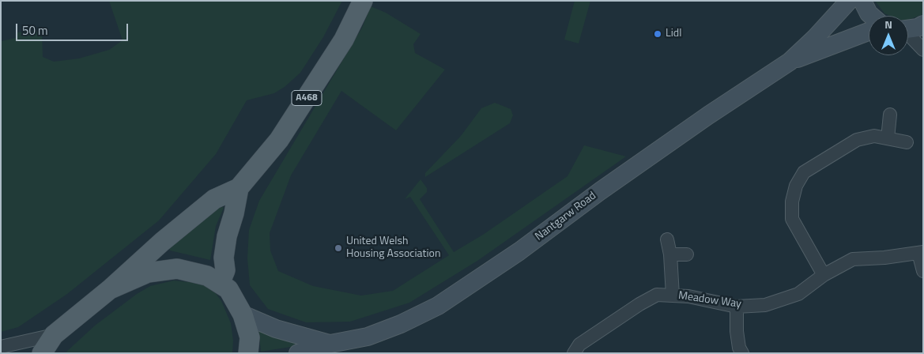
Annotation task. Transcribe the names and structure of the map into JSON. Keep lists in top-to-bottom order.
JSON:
{
  "streets": {
    "main road": ["A468", "Nantgarw Road"],
    "street": ["Meadow Way"]
  },
  "places": ["Lidl", "United Welsh Housing Association"],
  "scale_bar": "50 m",
  "north": "top"
}
